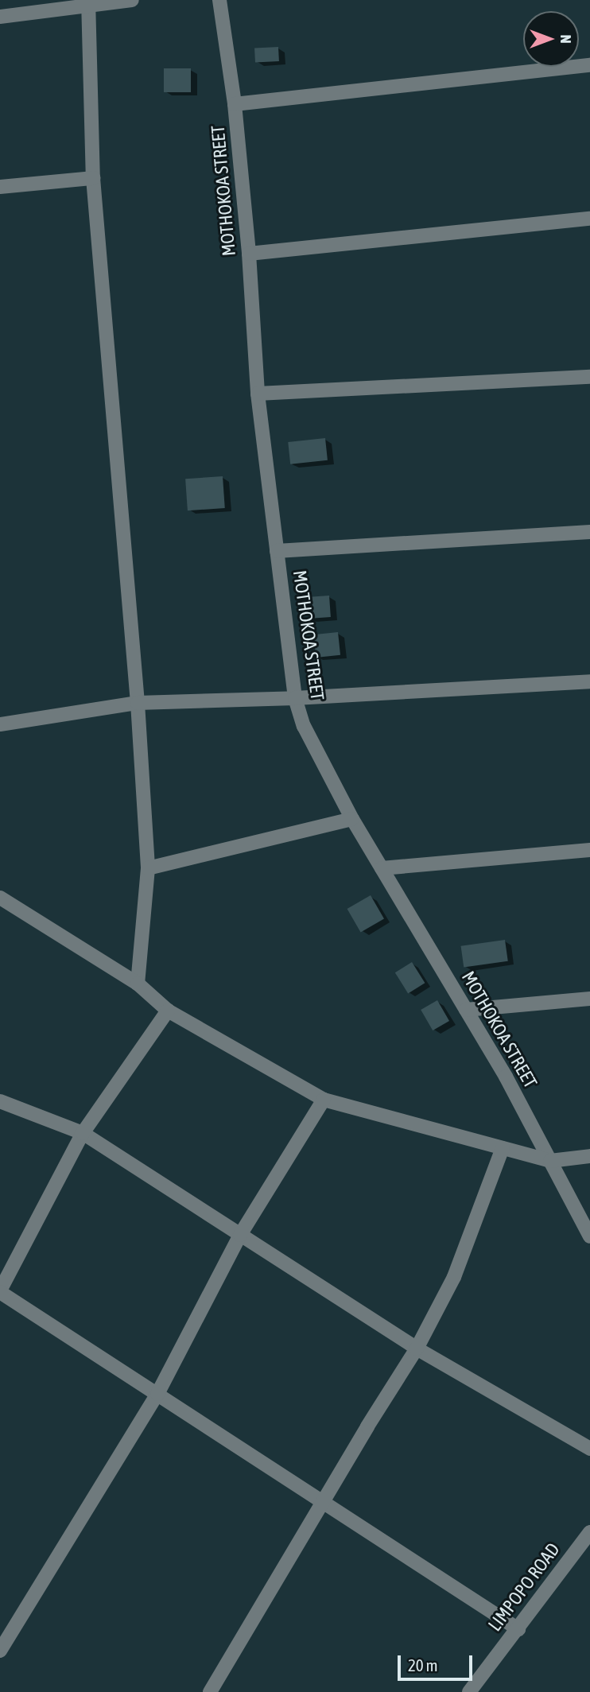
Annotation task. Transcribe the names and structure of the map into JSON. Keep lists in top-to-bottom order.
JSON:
{
  "streets": {
    "street": ["MOTHOKOA STREET", "LIMPOPO ROAD"]
  },
  "scale_bar": "20 m",
  "north": "right"
}
